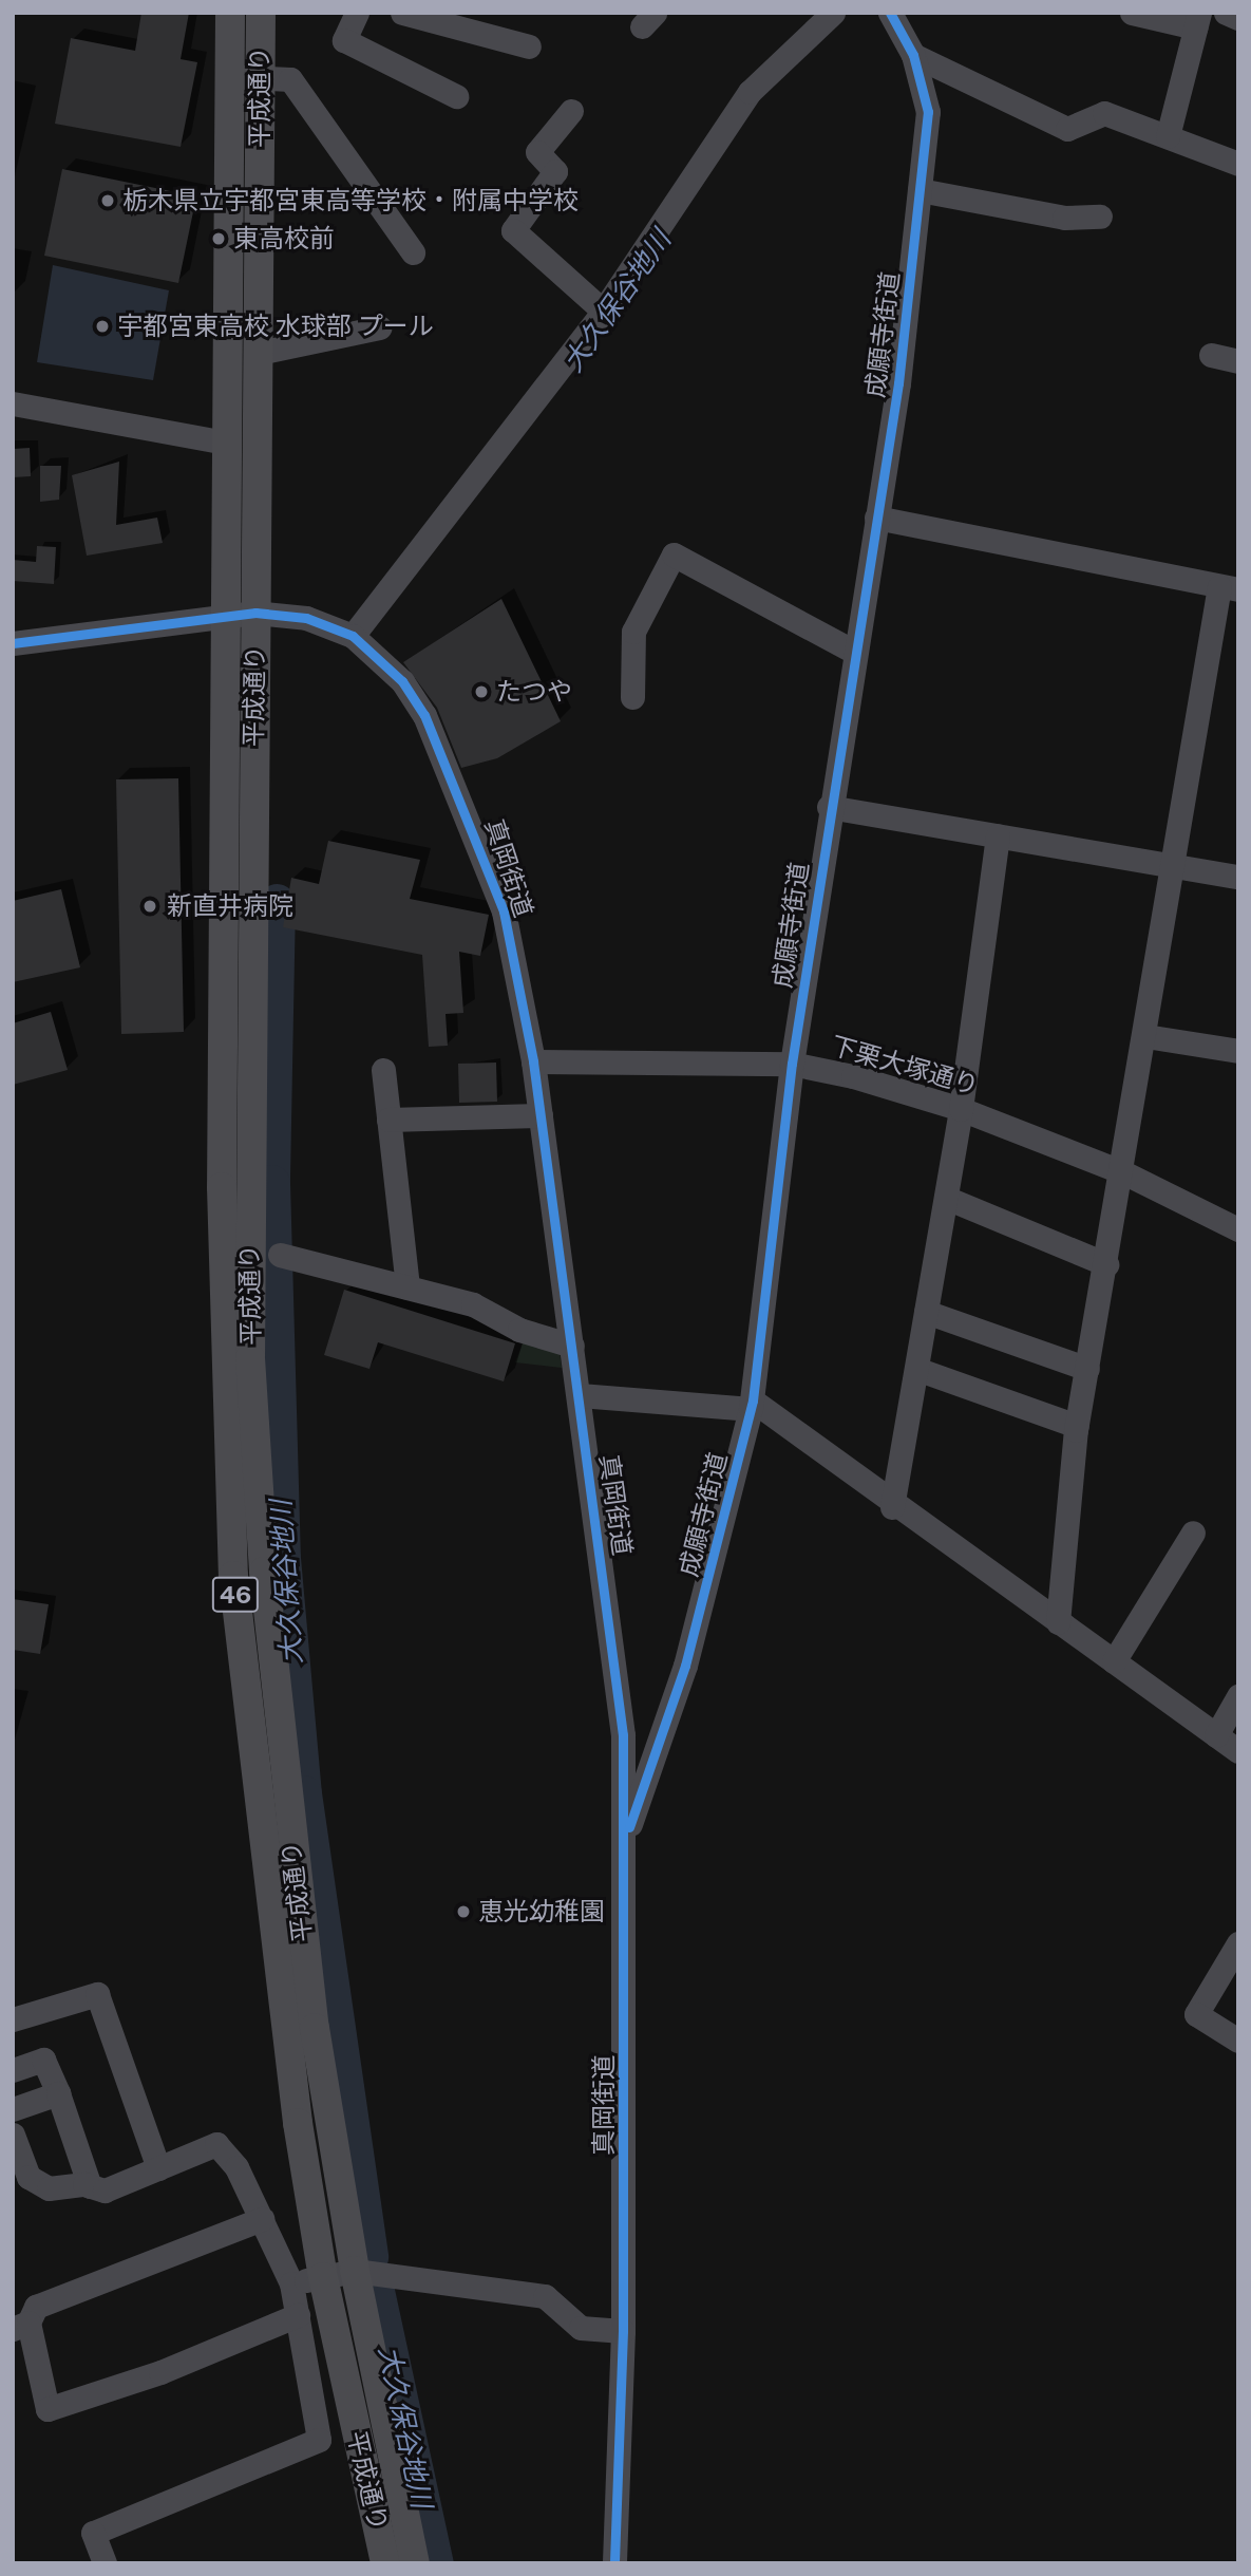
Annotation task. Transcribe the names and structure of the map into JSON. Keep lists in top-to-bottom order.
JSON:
{
  "streets": {
    "main road": ["平成通り", "46"],
    "street": ["成願寺街道", "真岡街道", "下栗大塚通り"]
  },
  "crossings": [
    ["平成通り", "真岡街道"],
    ["成願寺街道", "真岡街道"],
    ["成願寺街道", "下栗大塚通り"],
    ["真岡街道", "下栗大塚通り"]
  ],
  "water": ["大久保谷地川"],
  "places": [
    "栃木県立宇都宮東高等学校・附属中学校",
    "東高校前",
    "宇都宮東高校 水球部 プール",
    "たつや",
    "新直井病院",
    "恵光幼稚園"
  ]
}
